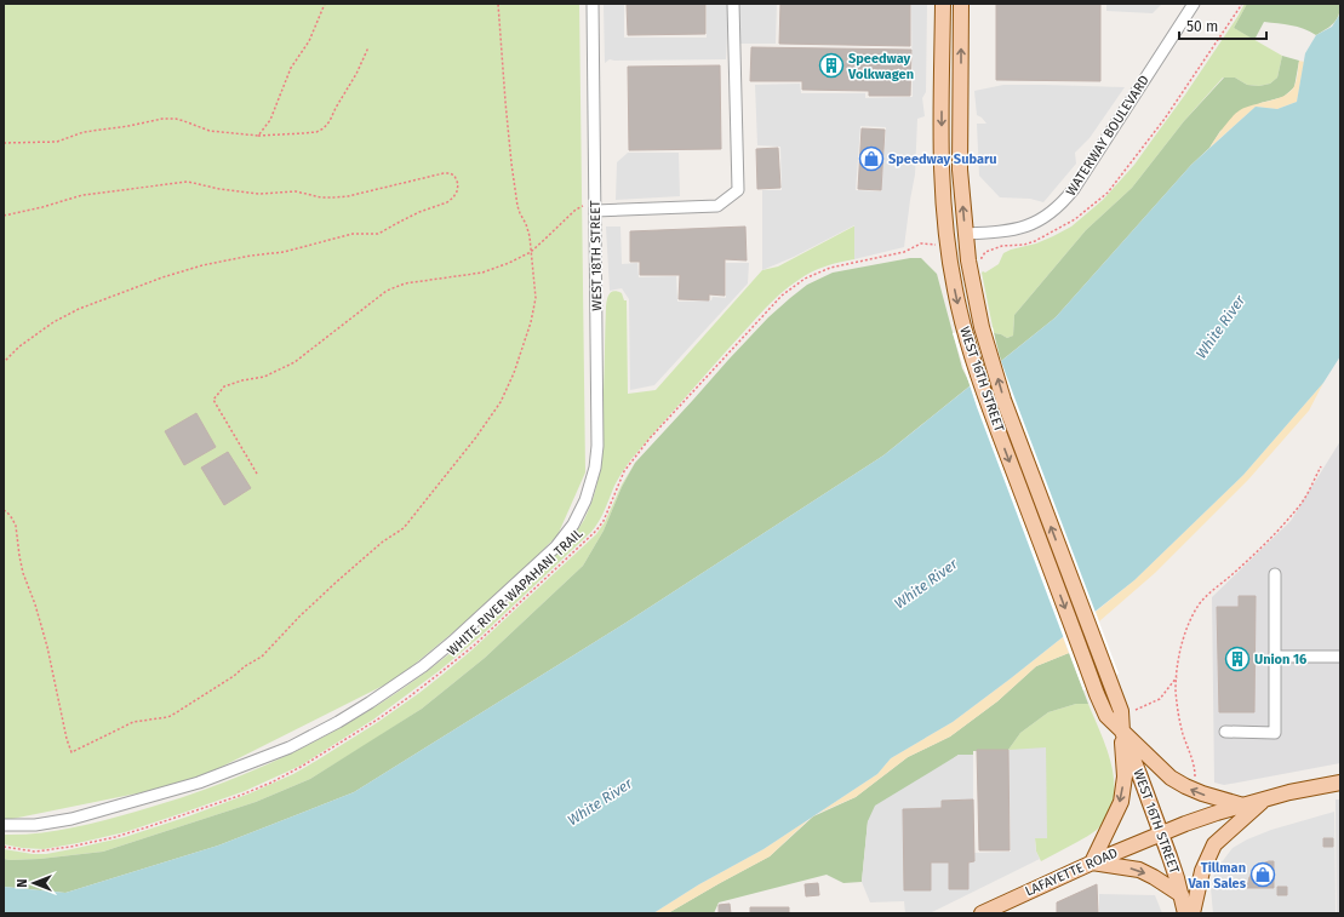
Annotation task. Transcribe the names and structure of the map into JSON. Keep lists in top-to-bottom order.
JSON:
{
  "streets": {
    "main road": ["WEST 16TH STREET", "LAFAYETTE ROAD"],
    "street": ["WATERWAY BOULEVARD", "WEST 18TH STREET"],
    "path": ["WHITE RIVER WAPAHANI TRAIL"]
  },
  "crossings": [
    ["WATERWAY BOULEVARD", "WEST 16TH STREET"],
    ["WEST 16TH STREET", "LAFAYETTE ROAD"]
  ],
  "water": ["White River"],
  "places": {
    "building": ["Speedway Volkwagen", "Union 16"],
    "shop": ["Speedway Subaru", "Tillman Van Sales"]
  },
  "scale_bar": "50 m",
  "north": "left"
}
